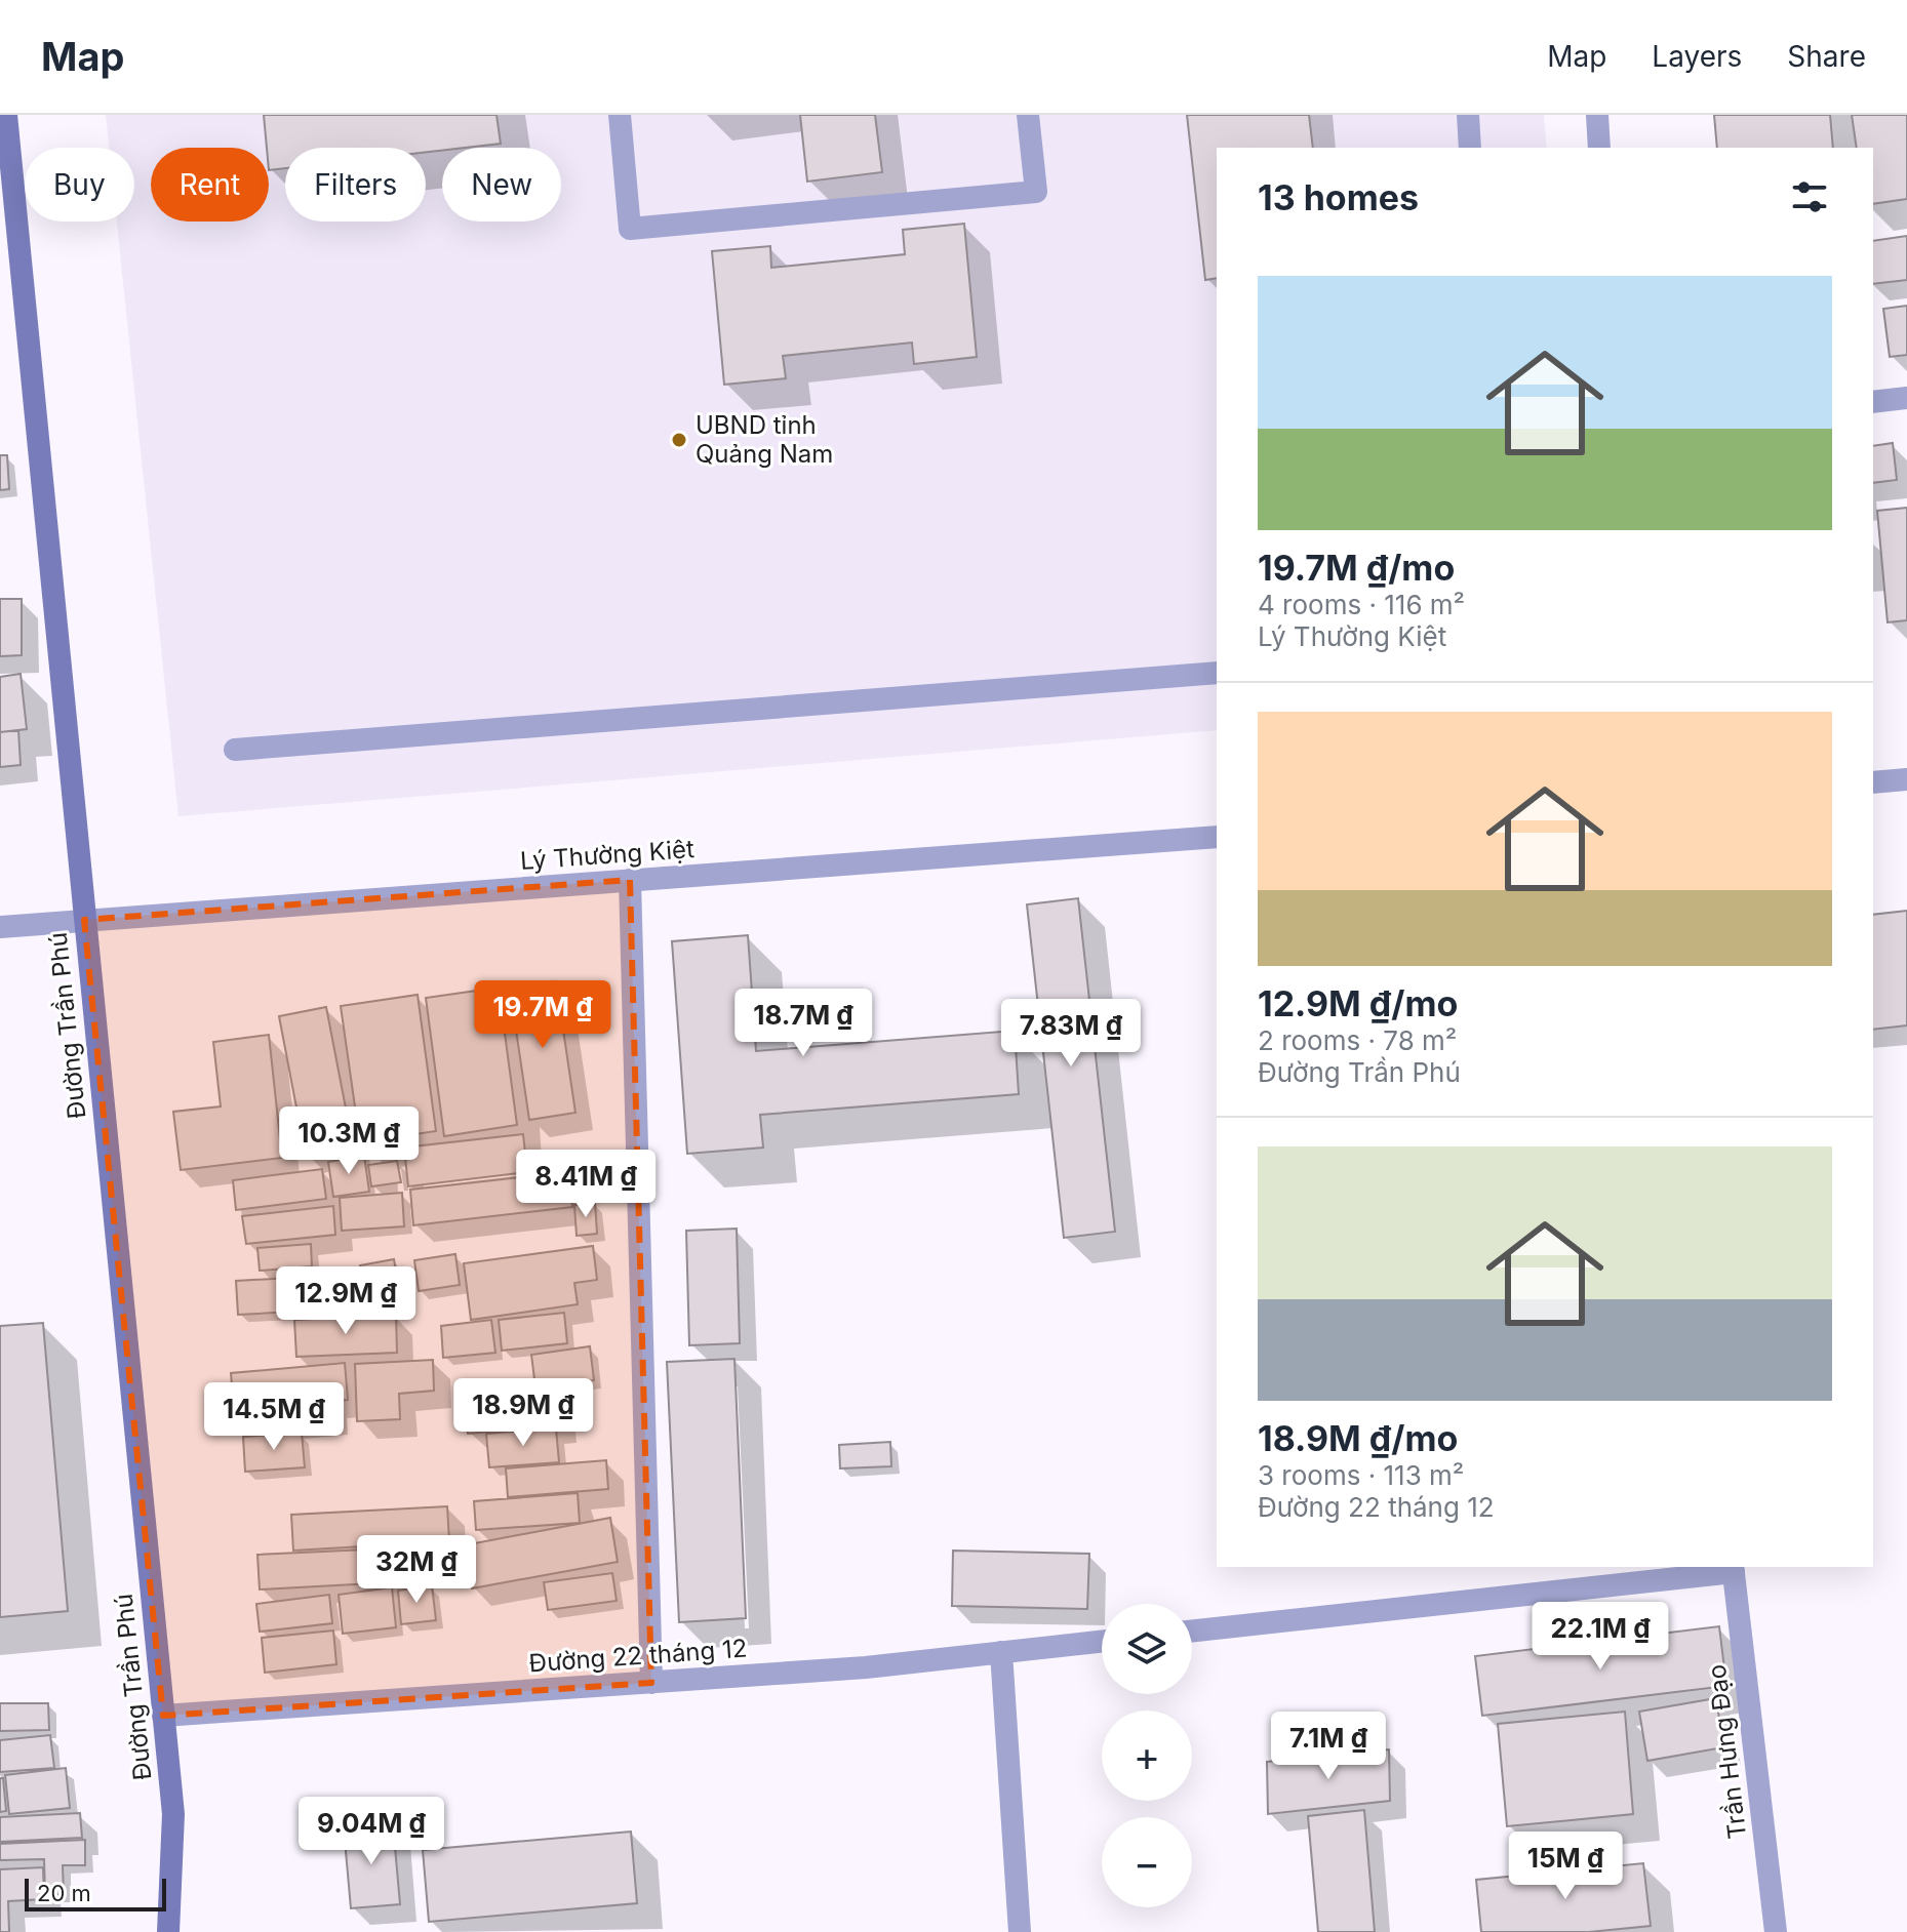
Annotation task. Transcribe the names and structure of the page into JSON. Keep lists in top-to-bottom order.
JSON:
{
  "streets": {
    "main road": ["Đường Trần Phú"],
    "street": ["Lý Thường Kiệt", "Đường 22 tháng 12", "Trần Hưng Đạo"]
  },
  "crossings": [
    ["Lý Thường Kiệt", "Đường Trần Phú"],
    ["Đường Trần Phú", "Đường 22 tháng 12"]
  ],
  "places": ["UBND tỉnh Quảng Nam"],
  "scale_bar": "20 m",
  "page": {
    "header": "Map",
    "nav": ["Map", "Layers", "Share"],
    "chip": [
      "Buy",
      "Rent",
      "Filters",
      "New"
    ],
    "heading": "13 homes",
    "list": [
      {
        "name": "19.7M ₫/mo",
        "note": "4 rooms · 116 m² · Lý Thường Kiệt"
      },
      {
        "name": "12.9M ₫/mo",
        "note": "2 rooms · 78 m² · Đường Trần Phú"
      },
      {
        "name": "18.9M ₫/mo",
        "note": "3 rooms · 113 m² · Đường 22 tháng 12"
      }
    ],
    "price": [
      "19.7M ₫",
      "18.7M ₫",
      "7.83M ₫",
      "10.3M ₫",
      "8.41M ₫",
      "12.9M ₫",
      "18.9M ₫",
      "14.5M ₫",
      "32M ₫",
      "22.1M ₫",
      "7.1M ₫",
      "9.04M ₫",
      "15M ₫"
    ],
    "map_buttons": ["+", "−"],
    "scale": "20 m"
  }
}
